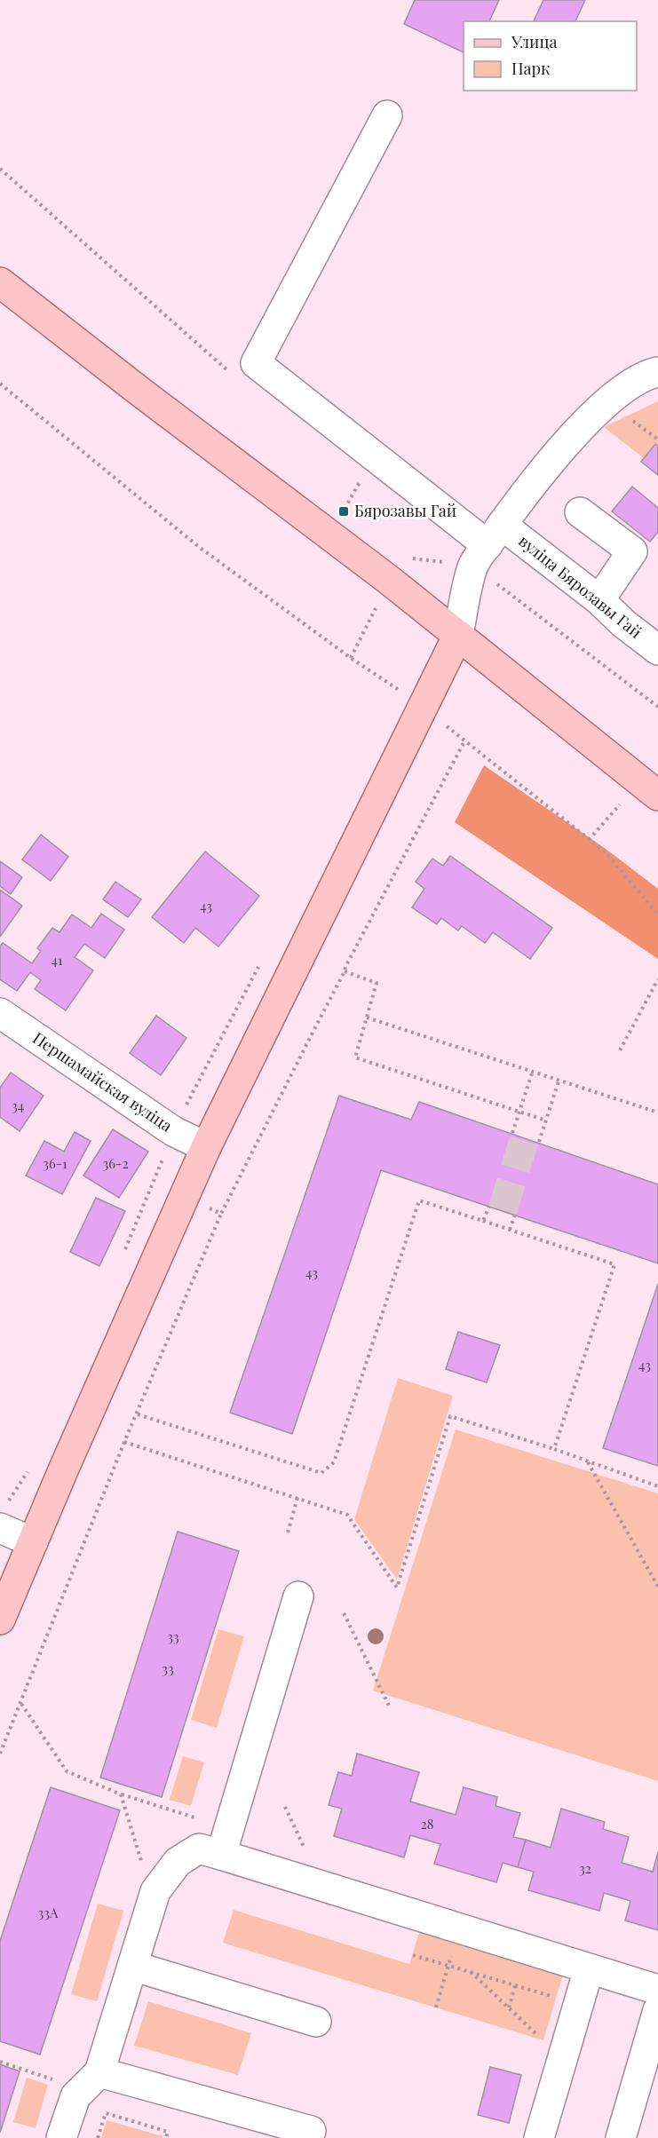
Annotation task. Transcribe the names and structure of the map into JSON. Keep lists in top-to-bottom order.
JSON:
{
  "streets": {
    "street": ["вуліца Бярозавы Гай", "Першамайская вуліца"]
  },
  "places": {
    "transit": ["Бярозавы Гай"]
  },
  "house_numbers": [
    "43",
    "41",
    "34",
    "36-1",
    "36-2",
    "43",
    "43",
    "33",
    "33",
    "28",
    "32",
    "33А"
  ],
  "legend": ["Улица", "Парк"]
}
